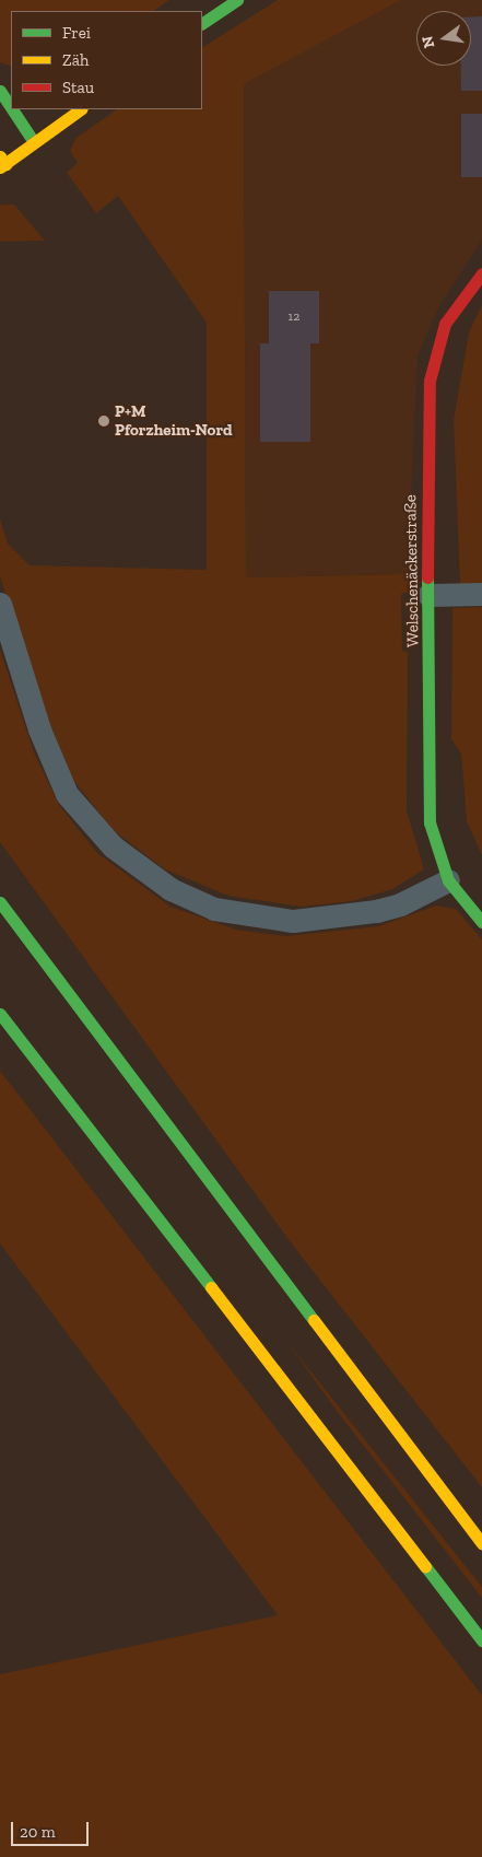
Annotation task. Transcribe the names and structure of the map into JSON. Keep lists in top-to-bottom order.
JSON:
{
  "streets": {
    "main road": ["Welschenäckerstraße"]
  },
  "places": ["P+M Pforzheim-Nord"],
  "house_numbers": ["12"],
  "legend": ["Frei", "Zäh", "Stau"],
  "scale_bar": "20 m",
  "north": "left"
}
